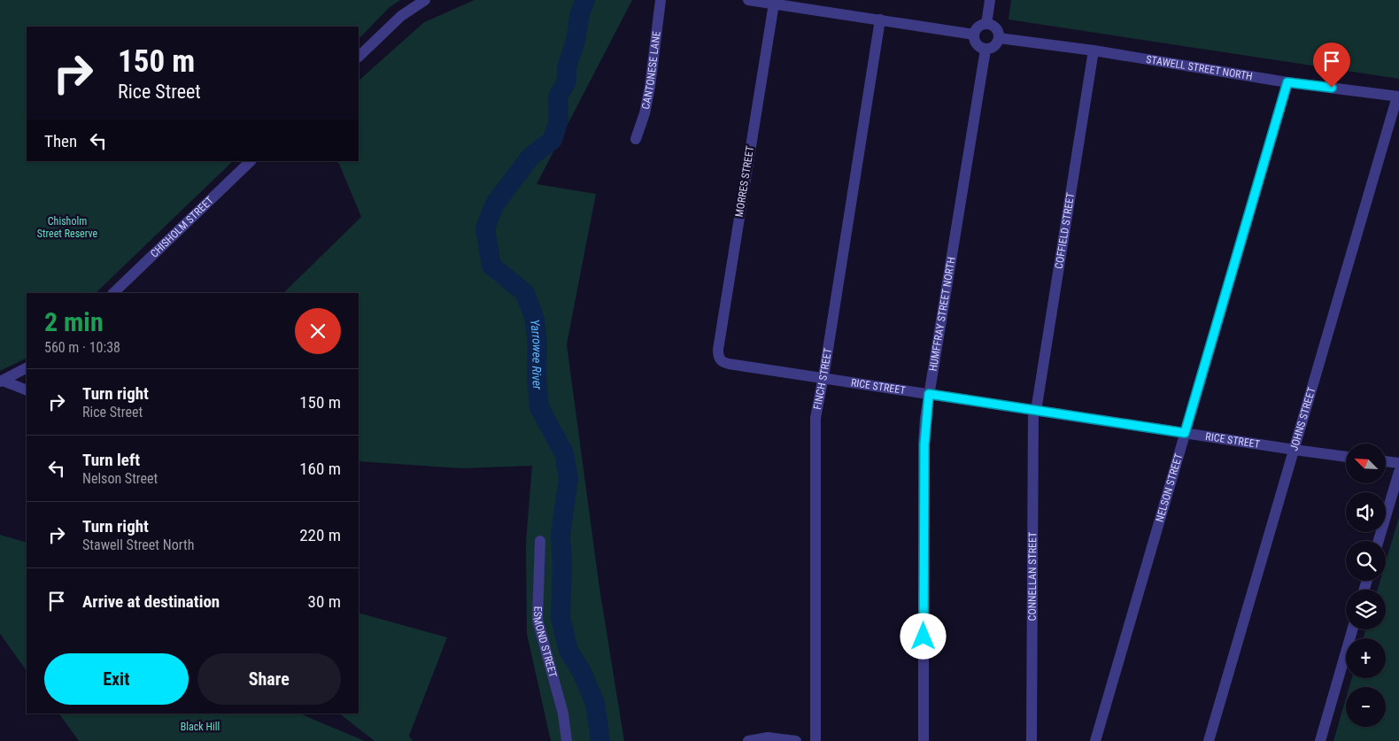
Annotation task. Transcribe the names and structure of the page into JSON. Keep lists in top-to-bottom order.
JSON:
{
  "streets": {
    "street": [
      "STAWELL STREET NORTH",
      "CANTONESE LANE",
      "MORRES STREET",
      "CHISHOLM STREET",
      "COFFIELD STREET",
      "HUMFFRAY STREET NORTH",
      "FINCH STREET",
      "RICE STREET",
      "JOHNS STREET",
      "NELSON STREET",
      "CONNELLAN STREET",
      "ESMOND STREET"
    ]
  },
  "crossings": [
    ["STAWELL STREET NORTH", "COFFIELD STREET"],
    ["STAWELL STREET NORTH", "HUMFFRAY STREET NORTH"],
    ["STAWELL STREET NORTH", "JOHNS STREET"],
    ["STAWELL STREET NORTH", "NELSON STREET"],
    ["MORRES STREET", "RICE STREET"],
    ["COFFIELD STREET", "RICE STREET"],
    ["COFFIELD STREET", "CONNELLAN STREET"],
    ["HUMFFRAY STREET NORTH", "RICE STREET"],
    ["FINCH STREET", "RICE STREET"],
    ["RICE STREET", "JOHNS STREET"],
    ["RICE STREET", "NELSON STREET"],
    ["RICE STREET", "CONNELLAN STREET"]
  ],
  "water": ["Yarrowee River"],
  "parks": ["Chisholm Street Reserve", "Black Hill"],
  "north": "top left",
  "page": {
    "turn": ["150 m", "Rice Street"],
    "then": "Then",
    "heading": ["2 min", "560 m · 10:38"],
    "list": [
      {
        "name": "Turn right",
        "note": "Rice Street",
        "value": "150 m"
      },
      {
        "name": "Turn left",
        "note": "Nelson Street",
        "value": "160 m"
      },
      {
        "name": "Turn right",
        "note": "Stawell Street North",
        "value": "220 m"
      },
      {
        "name": "Arrive at destination",
        "value": "30 m"
      }
    ],
    "map_buttons": ["+", "−"],
    "buttons": ["Exit", "Share"]
  }
}
